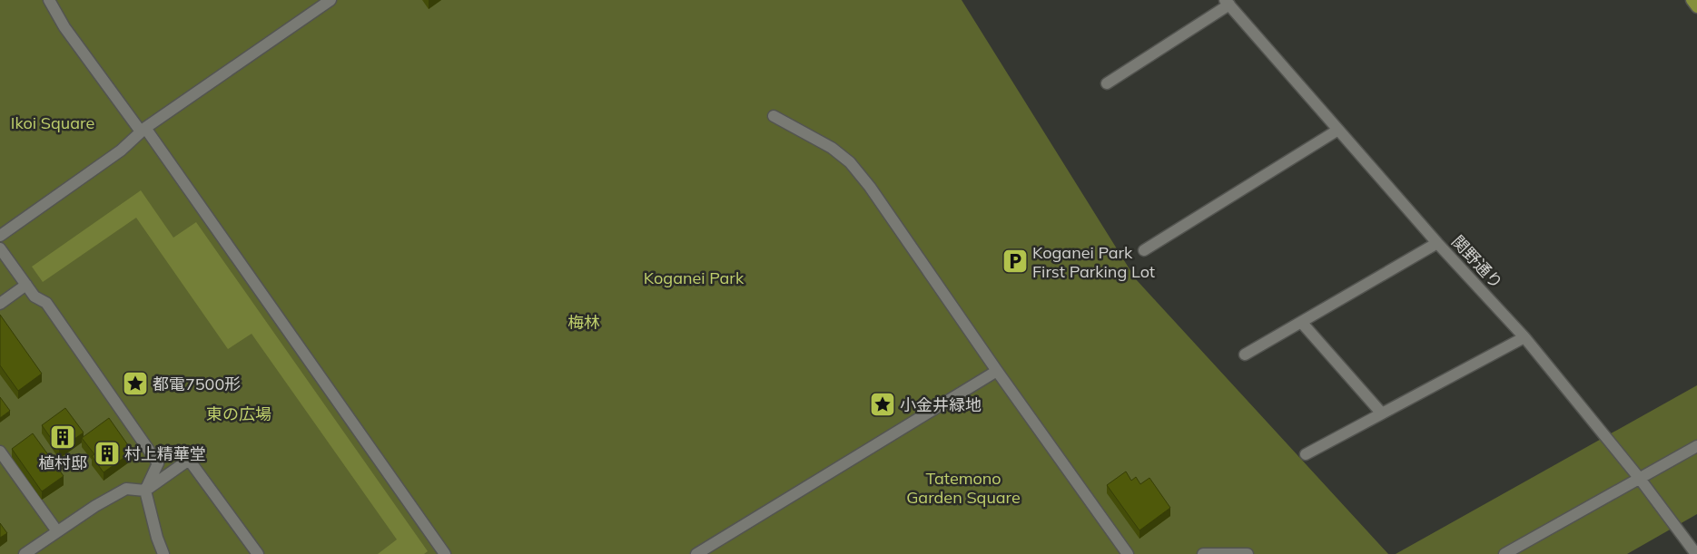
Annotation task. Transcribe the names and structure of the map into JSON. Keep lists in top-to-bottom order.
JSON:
{
  "streets": {
    "street": ["関野通り"]
  },
  "parks": [
    "Ikoi Square",
    "Koganei Park",
    "梅林",
    "東の広場",
    "Tatemono Garden Square"
  ],
  "places": {
    "parking": ["Koganei Park First Parking Lot"],
    "place": ["都電7500形", "小金井緑地"],
    "building": ["植村邸", "村上精華堂"]
  }
}
